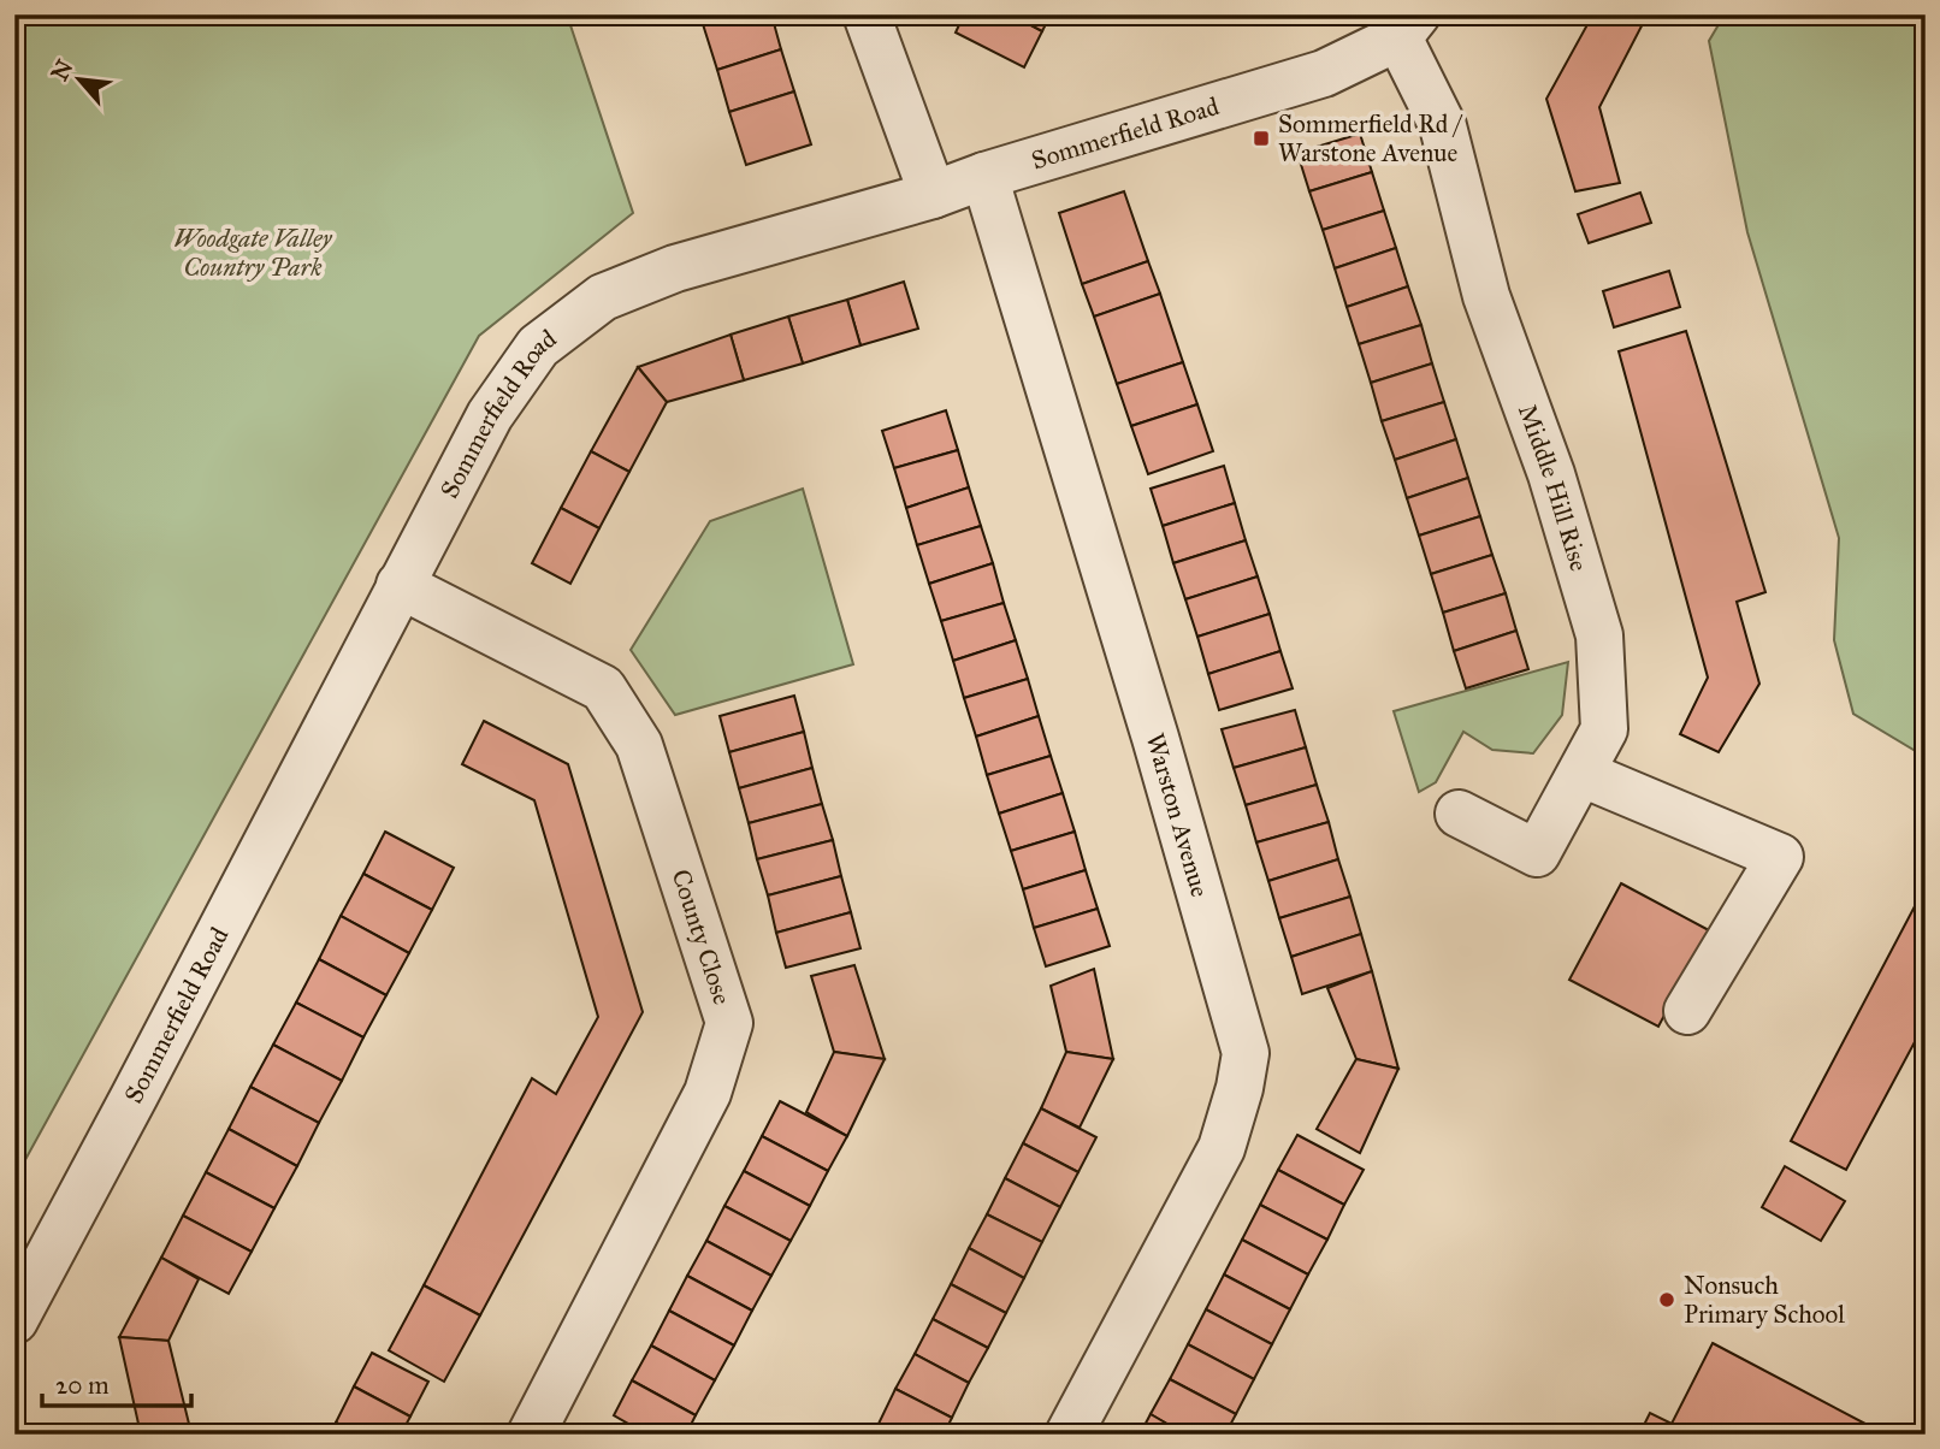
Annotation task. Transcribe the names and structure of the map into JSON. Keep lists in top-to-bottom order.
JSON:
{
  "streets": {
    "street": [
      "Sommerfield Road",
      "Middle Hill Rise",
      "Warston Avenue",
      "County Close"
    ]
  },
  "crossings": [
    ["Sommerfield Road", "Middle Hill Rise"],
    ["Sommerfield Road", "Warston Avenue"],
    ["Sommerfield Road", "County Close"]
  ],
  "parks": ["Woodgate Valley Country Park"],
  "places": {
    "transit": ["Sommerfield Rd / Warstone Avenue"],
    "other": ["Nonsuch Primary School"]
  },
  "scale_bar": "20 m",
  "north": "top left"
}
